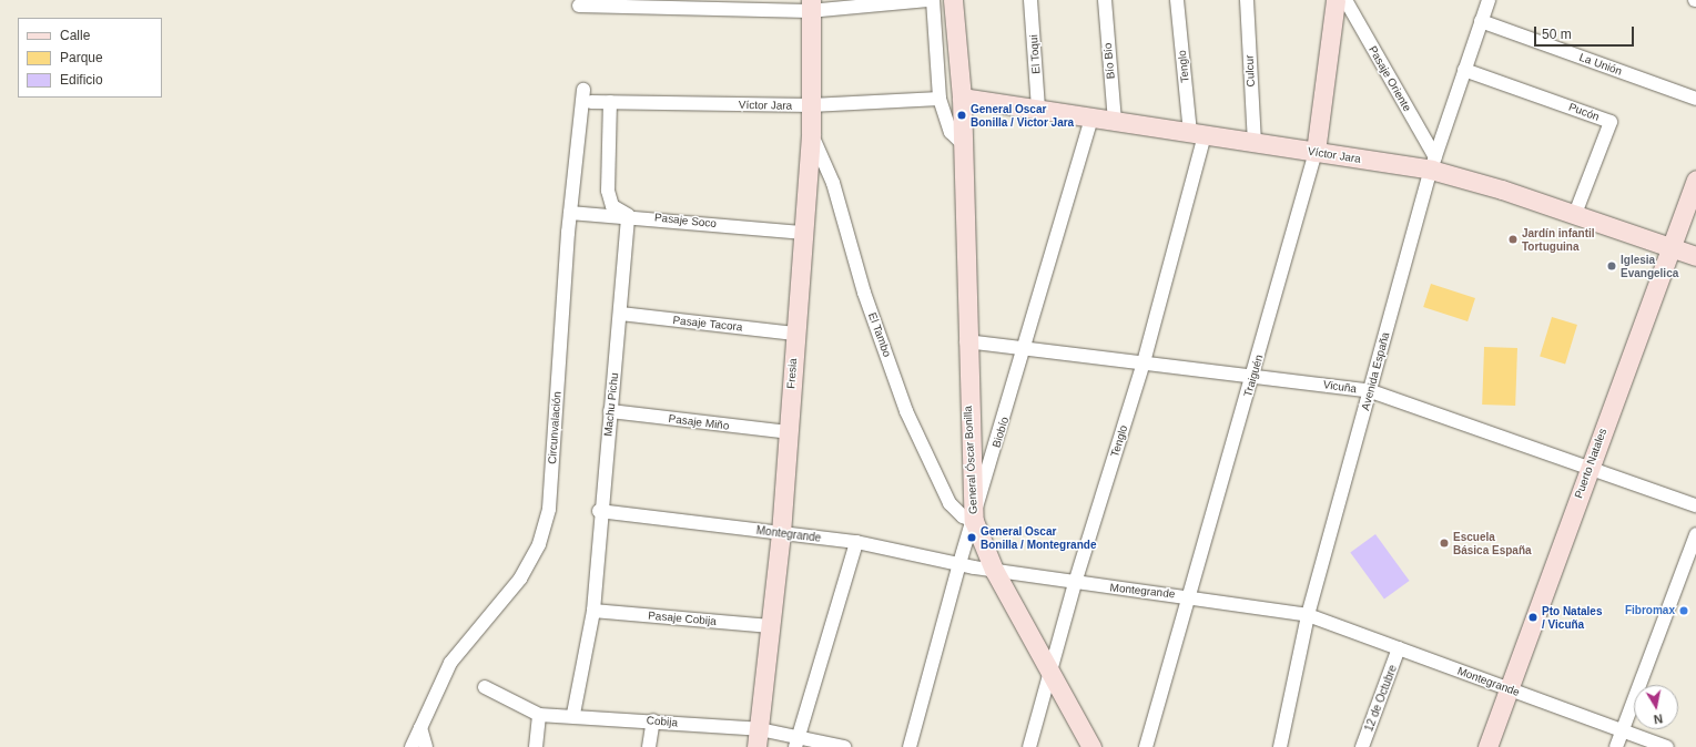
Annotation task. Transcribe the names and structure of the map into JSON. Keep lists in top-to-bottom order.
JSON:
{
  "streets": {
    "main road": [
      "Víctor Jara",
      "Fresia",
      "Traiguén",
      "General Óscar Bonilla",
      "Puerto Natales"
    ],
    "street": [
      "El Toqui",
      "Bío Bío",
      "La Unión",
      "Tenglo",
      "Culcur",
      "Pasaje Oriente",
      "Pucón",
      "Pasaje Soco",
      "Pasaje Tacora",
      "El Tambo",
      "Avenida España",
      "Vicuña",
      "Machu Pichu",
      "Pasaje Miño",
      "Circunvalación",
      "Biobío",
      "Montegrande",
      "Pasaje Cobija",
      "12 de Octubre",
      "Cobija"
    ]
  },
  "crossings": [
    ["El Toqui", "Víctor Jara"],
    ["Bío Bío", "Víctor Jara"],
    ["La Unión", "Avenida España"],
    ["Tenglo", "Víctor Jara"],
    ["Tenglo", "Vicuña"],
    ["Tenglo", "General Óscar Bonilla"],
    ["Tenglo", "Montegrande"],
    ["Culcur", "Víctor Jara"],
    ["Pasaje Oriente", "Víctor Jara"],
    ["Pasaje Oriente", "Avenida España"],
    ["Víctor Jara", "Pucón"],
    ["Víctor Jara", "Avenida España"],
    ["Víctor Jara", "Fresia"],
    ["Víctor Jara", "Traiguén"],
    ["Víctor Jara", "Biobío"],
    ["Víctor Jara", "General Óscar Bonilla"],
    ["Víctor Jara", "Puerto Natales"],
    ["Pucón", "Avenida España"],
    ["Pasaje Soco", "Fresia"],
    ["Pasaje Soco", "Machu Pichu"],
    ["Pasaje Soco", "Circunvalación"],
    ["Pasaje Tacora", "Fresia"],
    ["Pasaje Tacora", "Machu Pichu"],
    ["El Tambo", "Fresia"],
    ["El Tambo", "Biobío"],
    ["El Tambo", "General Óscar Bonilla"],
    ["Avenida España", "Vicuña"],
    ["Avenida España", "Montegrande"],
    ["Fresia", "Pasaje Miño"],
    ["Fresia", "Montegrande"],
    ["Fresia", "Pasaje Cobija"],
    ["Fresia", "Cobija"],
    ["Traiguén", "Vicuña"],
    ["Traiguén", "Montegrande"],
    ["Vicuña", "Biobío"],
    ["Vicuña", "General Óscar Bonilla"],
    ["Vicuña", "Puerto Natales"],
    ["Machu Pichu", "Pasaje Miño"],
    ["Machu Pichu", "Montegrande"],
    ["Machu Pichu", "Pasaje Cobija"],
    ["Machu Pichu", "Cobija"],
    ["Biobío", "General Óscar Bonilla"],
    ["Biobío", "Montegrande"],
    ["General Óscar Bonilla", "Montegrande"],
    ["Puerto Natales", "Montegrande"],
    ["Montegrande", "12 de Octubre"]
  ],
  "places": [
    "General Oscar Bonilla / Victor Jara",
    "Jardín infantil Tortuguina",
    "Iglesia Evangelica",
    "General Oscar Bonilla / Montegrande",
    "Escuela Básica España",
    "Fibromax",
    "Pto Natales / Vicuña"
  ],
  "legend": ["Calle", "Parque", "Edificio"],
  "scale_bar": "50 m",
  "north": "bottom"
}
